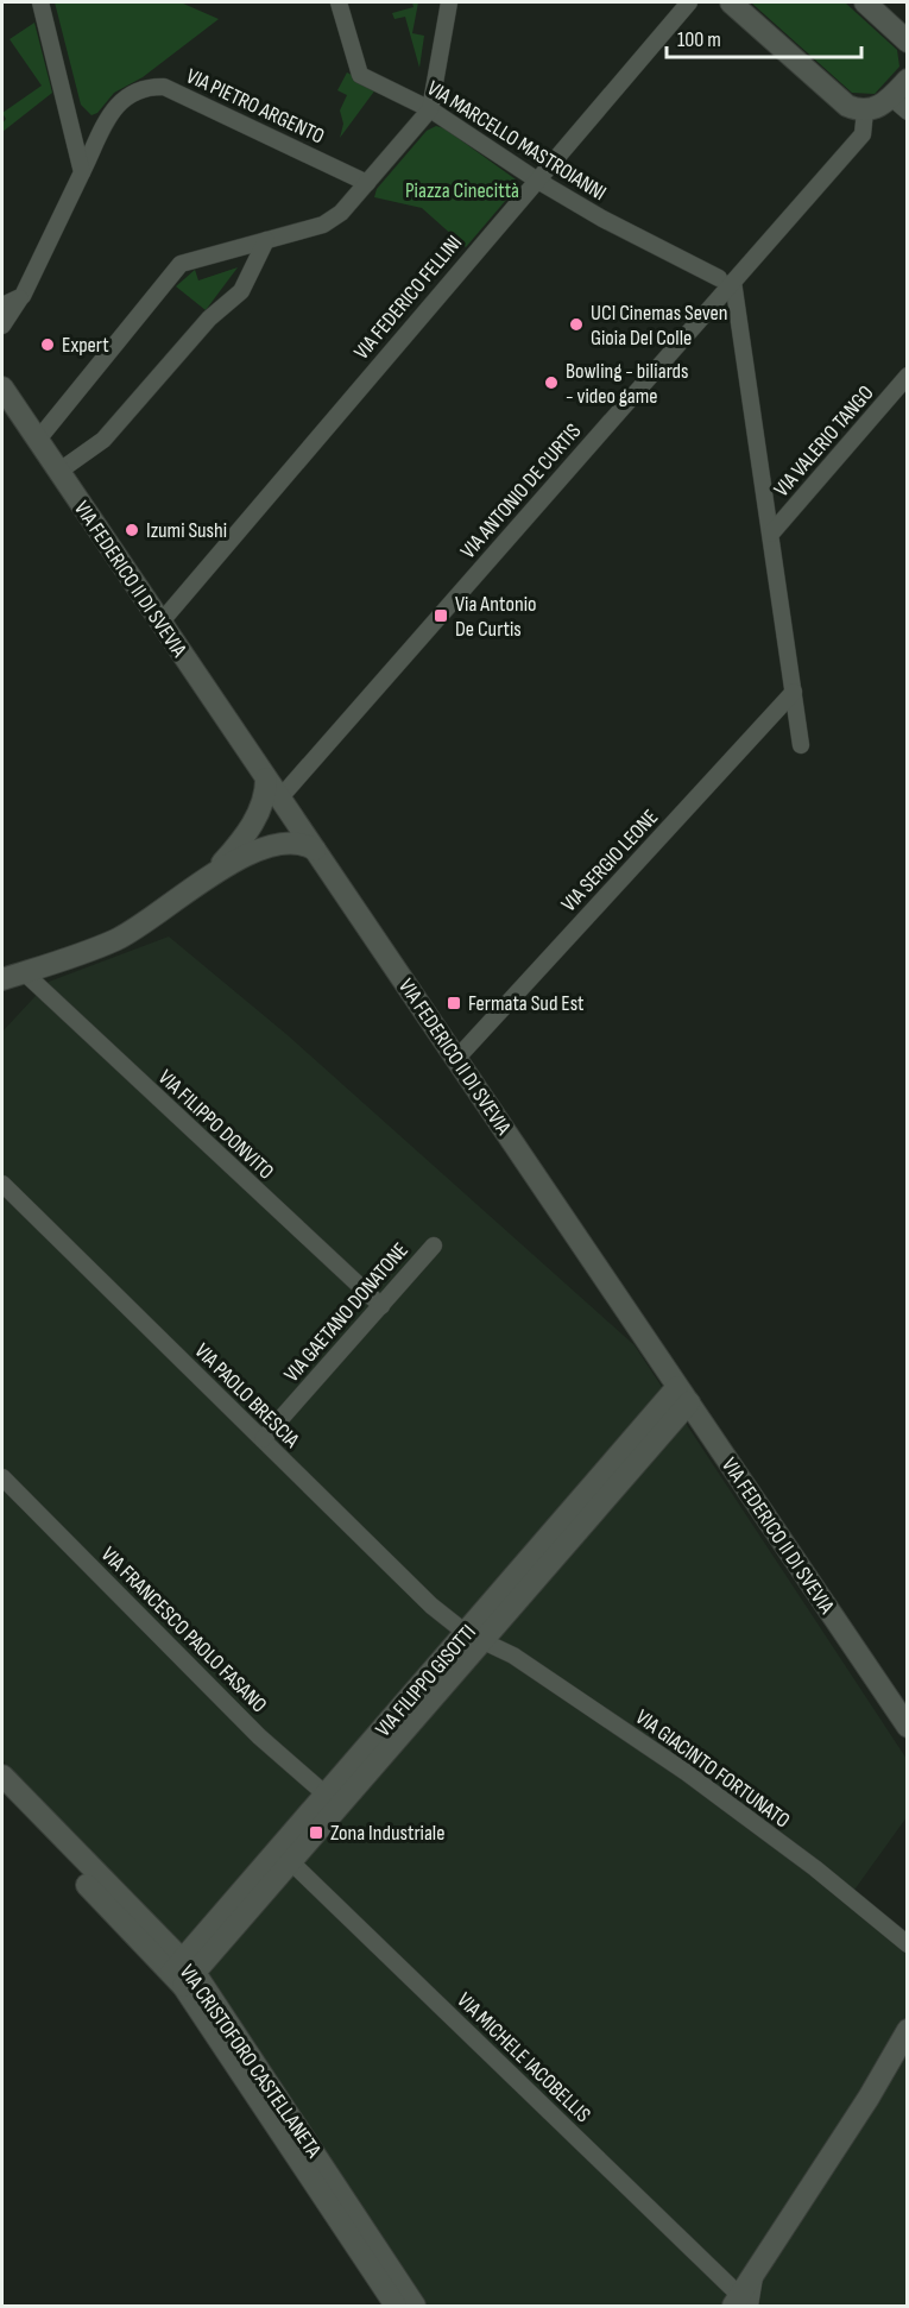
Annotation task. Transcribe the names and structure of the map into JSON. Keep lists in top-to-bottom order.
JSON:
{
  "streets": {
    "street": [
      "VIA PIETRO ARGENTO",
      "VIA MARCELLO MASTROIANNI",
      "VIA FEDERICO FELLINI",
      "VIA VALERIO TANGO",
      "VIA ANTONIO DE CURTIS",
      "VIA FEDERICO II DI SVEVIA",
      "VIA SERGIO LEONE",
      "VIA FILIPPO DONVITO",
      "VIA GAETANO DONATONE",
      "VIA PAOLO BRESCIA",
      "VIA FRANCESCO PAOLO FASANO",
      "VIA FILIPPO GISOTTI",
      "VIA GIACINTO FORTUNATO",
      "VIA MICHELE IACOBELLIS",
      "VIA CRISTOFORO CASTELLANETA"
    ]
  },
  "crossings": [
    ["VIA MARCELLO MASTROIANNI", "VIA FEDERICO FELLINI"],
    ["VIA MARCELLO MASTROIANNI", "VIA ANTONIO DE CURTIS"],
    ["VIA FEDERICO FELLINI", "VIA FEDERICO II DI SVEVIA"],
    ["VIA ANTONIO DE CURTIS", "VIA FEDERICO II DI SVEVIA"],
    ["VIA FEDERICO II DI SVEVIA", "VIA SERGIO LEONE"],
    ["VIA FEDERICO II DI SVEVIA", "VIA FILIPPO GISOTTI"],
    ["VIA FILIPPO DONVITO", "VIA GAETANO DONATONE"],
    ["VIA GAETANO DONATONE", "VIA PAOLO BRESCIA"],
    ["VIA PAOLO BRESCIA", "VIA FILIPPO GISOTTI"],
    ["VIA PAOLO BRESCIA", "VIA GIACINTO FORTUNATO"],
    ["VIA FRANCESCO PAOLO FASANO", "VIA FILIPPO GISOTTI"],
    ["VIA FILIPPO GISOTTI", "VIA GIACINTO FORTUNATO"],
    ["VIA FILIPPO GISOTTI", "VIA MICHELE IACOBELLIS"],
    ["VIA FILIPPO GISOTTI", "VIA CRISTOFORO CASTELLANETA"]
  ],
  "parks": ["Piazza Cinecittà"],
  "places": {
    "other": [
      "UCI Cinemas Seven Gioia Del Colle",
      "Expert",
      "Bowling - biliards - video game",
      "Izumi Sushi"
    ],
    "transit": ["Via Antonio De Curtis", "Fermata Sud Est", "Zona Industriale"]
  },
  "scale_bar": "100 m"
}
